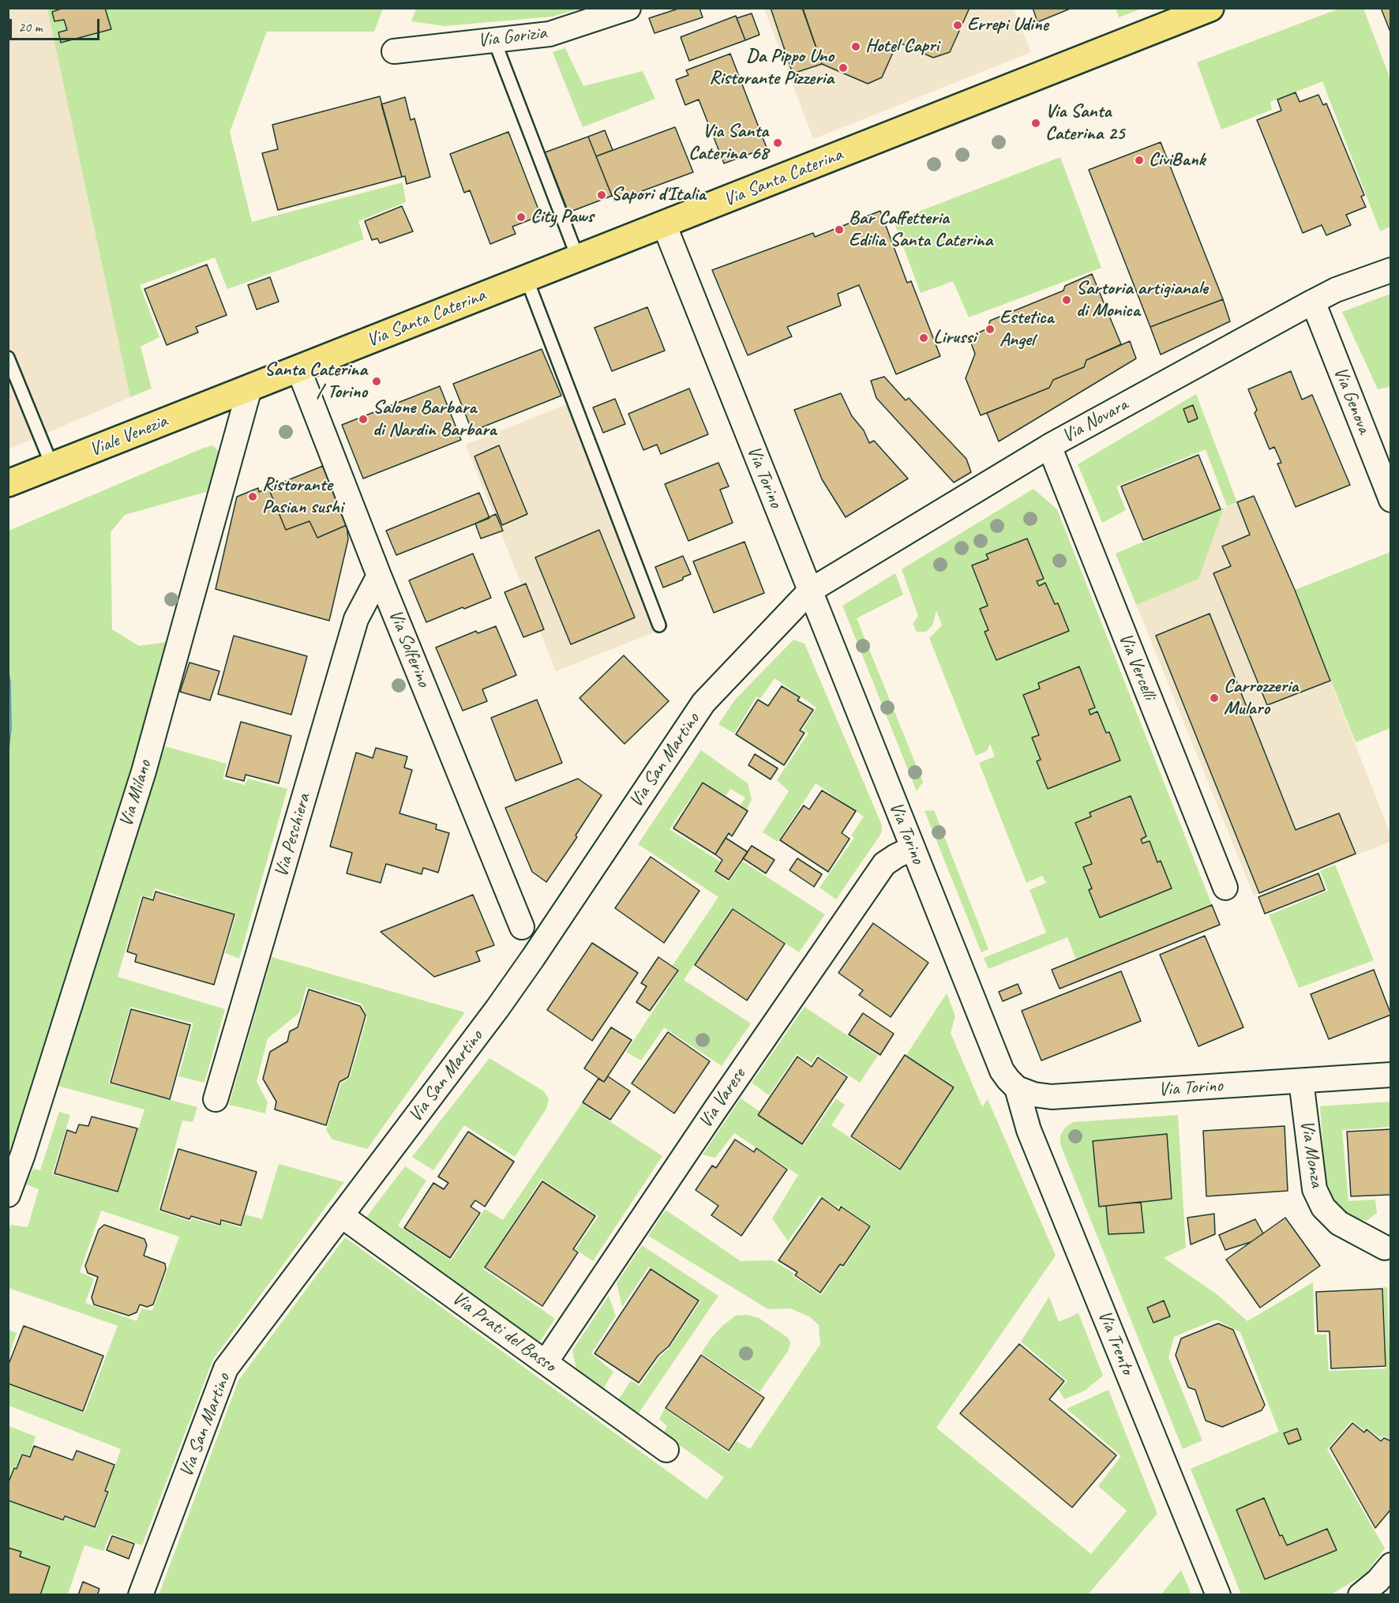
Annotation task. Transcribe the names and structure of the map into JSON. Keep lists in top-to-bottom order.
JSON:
{
  "streets": {
    "main road": ["Via Santa Caterina", "Viale Venezia"],
    "street": [
      "Via Gorizia",
      "Via Genova",
      "Via Novara",
      "Via Torino",
      "Via Solferino",
      "Via Vercelli",
      "Via San Martino",
      "Via Milano",
      "Via Peschiera",
      "Via Varese",
      "Via Monza",
      "Via Prati del Basso",
      "Via Trento"
    ]
  },
  "crossings": [
    ["Via Santa Caterina", "Viale Venezia"],
    ["Via Santa Caterina", "Via Torino"],
    ["Via Santa Caterina", "Via Solferino"],
    ["Via Santa Caterina", "Via Milano"],
    ["Via Genova", "Via Novara"],
    ["Via Novara", "Via Torino"],
    ["Via Novara", "Via Vercelli"],
    ["Via Novara", "Via San Martino"],
    ["Viale Venezia", "Via Milano"],
    ["Via Torino", "Via San Martino"],
    ["Via Torino", "Via Varese"],
    ["Via Torino", "Via Monza"],
    ["Via Torino", "Via Trento"],
    ["Via Solferino", "Via Peschiera"],
    ["Via San Martino", "Via Prati del Basso"],
    ["Via Varese", "Via Prati del Basso"]
  ],
  "places": [
    "Errepi Udine",
    "Hotel Capri",
    "Da Pippo Uno Ristorante Pizzeria",
    "Via Santa Caterina 25",
    "Via Santa Caterina 68",
    "CiviBank",
    "Sapori d'Italia",
    "City Paws",
    "Bar Caffetteria Edilia Santa Caterina",
    "Sartoria artigianale di Monica",
    "Estetica Angel",
    "Lirussi",
    "Santa Caterina / Torino",
    "Salone Barbara di Nardin Barbara",
    "Ristorante Pasian sushi",
    "Carrozzeria Mularo"
  ],
  "scale_bar": "20 m"
}
